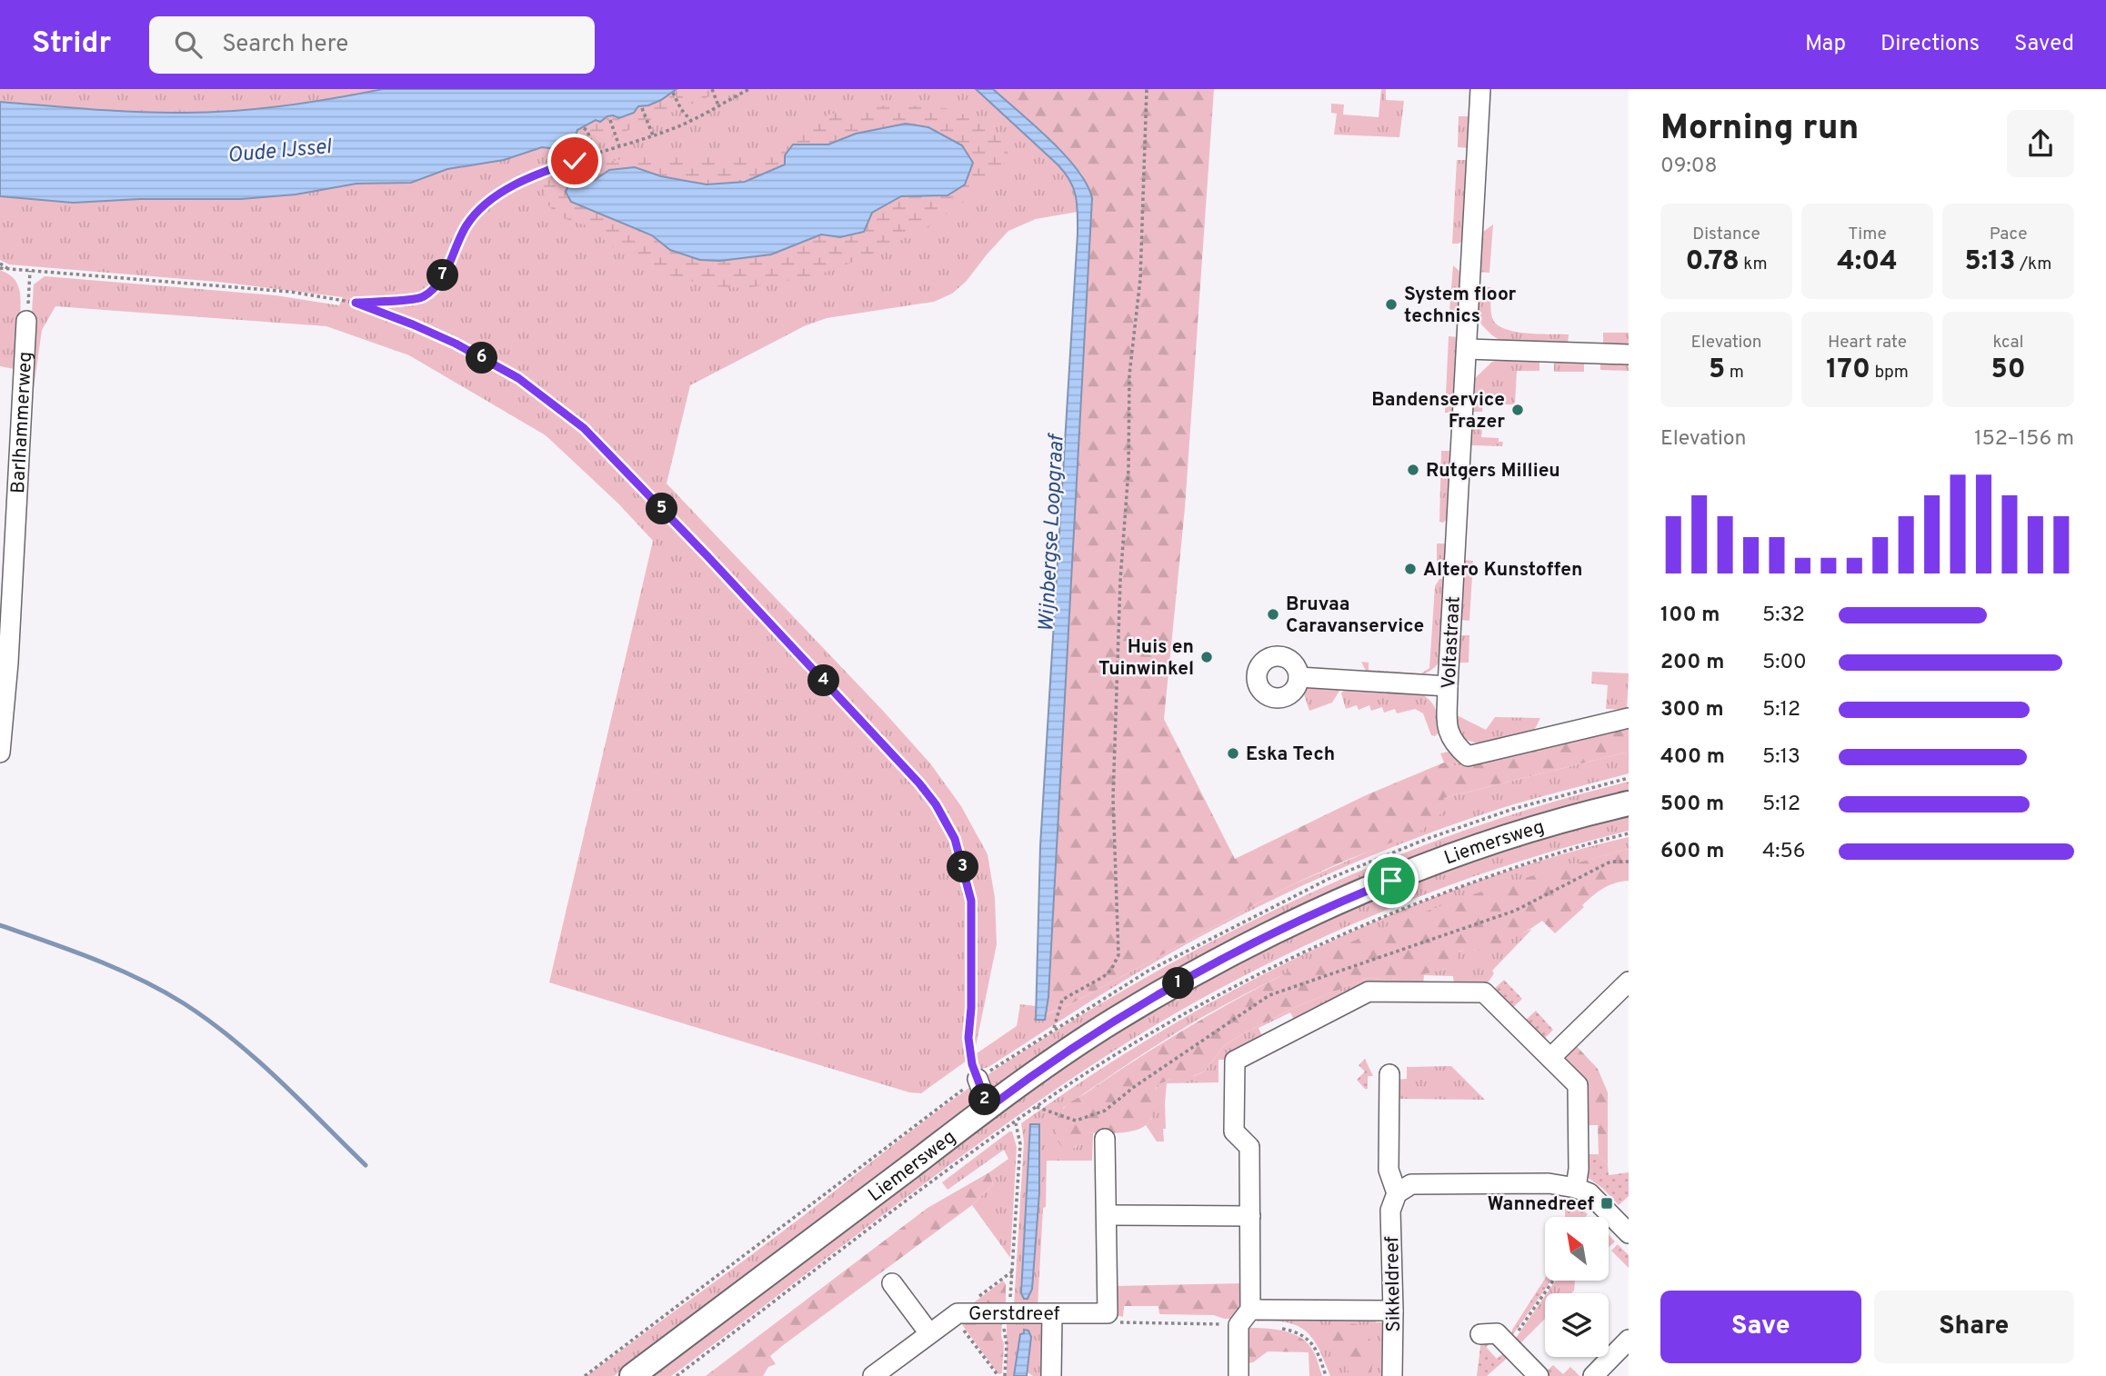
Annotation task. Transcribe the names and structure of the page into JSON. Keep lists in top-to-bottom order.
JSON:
{
  "streets": {
    "main road": ["Liemersweg"],
    "street": [
      "Barlhammerweg",
      "Voltastraat",
      "Sikkeldreef",
      "Gerstdreef"
    ]
  },
  "water": ["Oude IJssel", "Wijnbergse Loopgraaf"],
  "places": {
    "other": [
      "System floor technics",
      "Bandenservice Frazer",
      "Rutgers Millieu",
      "Altero Kunstoffen",
      "Bruvaa Caravanservice",
      "Huis en Tuinwinkel",
      "Eska Tech"
    ],
    "transit": ["Wannedreef"]
  },
  "north": "top left",
  "page": {
    "header": "Stridr",
    "search": "Search here",
    "nav": ["Map", "Directions", "Saved"],
    "heading": ["Morning run", "09:08"],
    "stats": [
      ["Distance", "0.78 km"],
      ["Time", "4:04"],
      ["Pace", "5:13 /km"],
      ["Elevation", "5 m"],
      ["Heart rate", "170 bpm"],
      ["kcal", "50"]
    ],
    "pins": [
      "7",
      "6",
      "5",
      "4",
      "3",
      "1",
      "2"
    ],
    "chart": ["Elevation", "152–156 m"],
    "list": [
      {
        "name": "100 m",
        "note": "5:32"
      },
      {
        "name": "200 m",
        "note": "5:00"
      },
      {
        "name": "300 m",
        "note": "5:12"
      },
      {
        "name": "400 m",
        "note": "5:13"
      },
      {
        "name": "500 m",
        "note": "5:12"
      },
      {
        "name": "600 m",
        "note": "4:56"
      }
    ],
    "buttons": ["Save", "Share"]
  }
}
